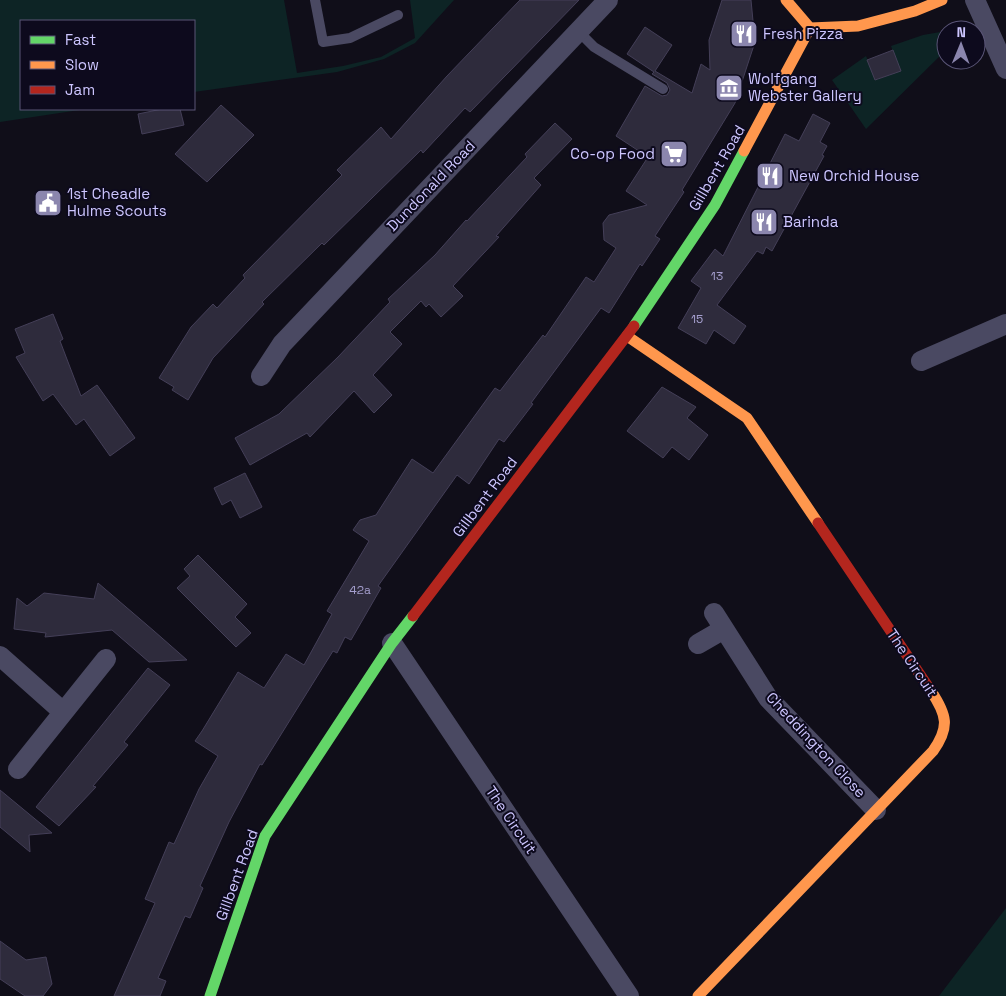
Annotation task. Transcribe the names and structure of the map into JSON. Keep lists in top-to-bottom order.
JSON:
{
  "streets": {
    "street": [
      "Gillbent Road",
      "Dundonald Road",
      "The Circuit",
      "Cheddington Close"
    ]
  },
  "crossings": [
    ["Gillbent Road", "The Circuit"],
    ["The Circuit", "Cheddington Close"]
  ],
  "places": {
    "restaurant": ["Fresh Pizza", "New Orchid House", "Barinda"],
    "museum": ["Wolfgang Webster Gallery"],
    "supermarket": ["Co-op Food"],
    "public building": ["1st Cheadle Hulme Scouts"]
  },
  "house_numbers": ["13", "15", "42a"],
  "legend": ["Fast", "Slow", "Jam"],
  "north": "top"
}
